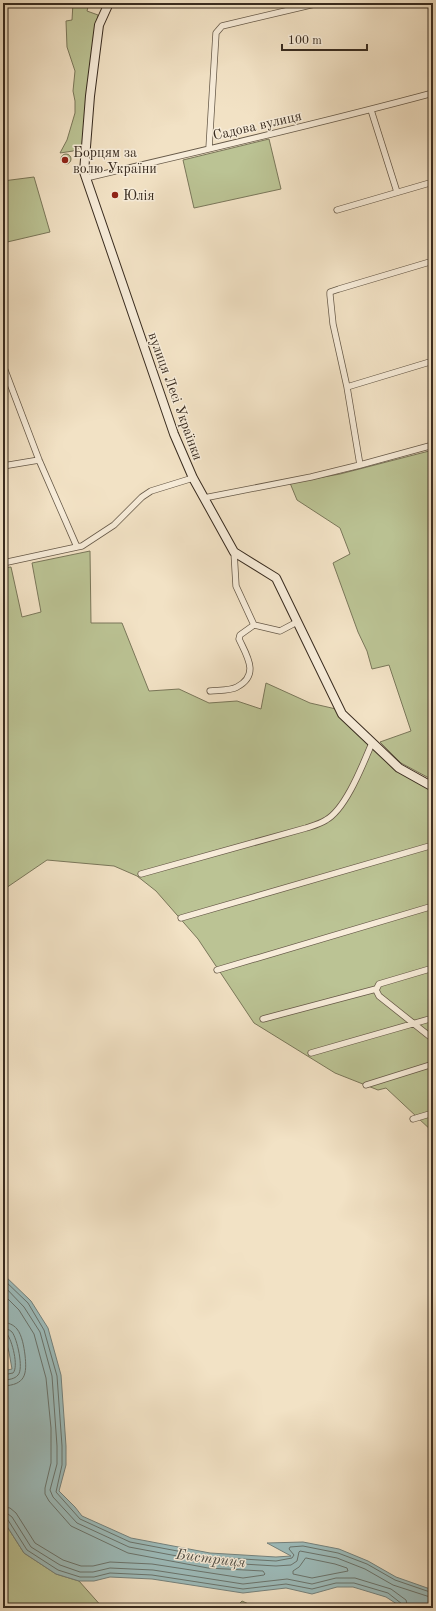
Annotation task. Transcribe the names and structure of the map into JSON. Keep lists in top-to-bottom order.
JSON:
{
  "streets": {
    "street": ["Садова вулиця", "вулиця Лесі Українки"]
  },
  "crossings": [
    ["Садова вулиця", "вулиця Лесі Українки"]
  ],
  "water": ["Бистриця"],
  "places": ["Борцям за волю України", "Юлія"],
  "scale_bar": "100 m"
}
